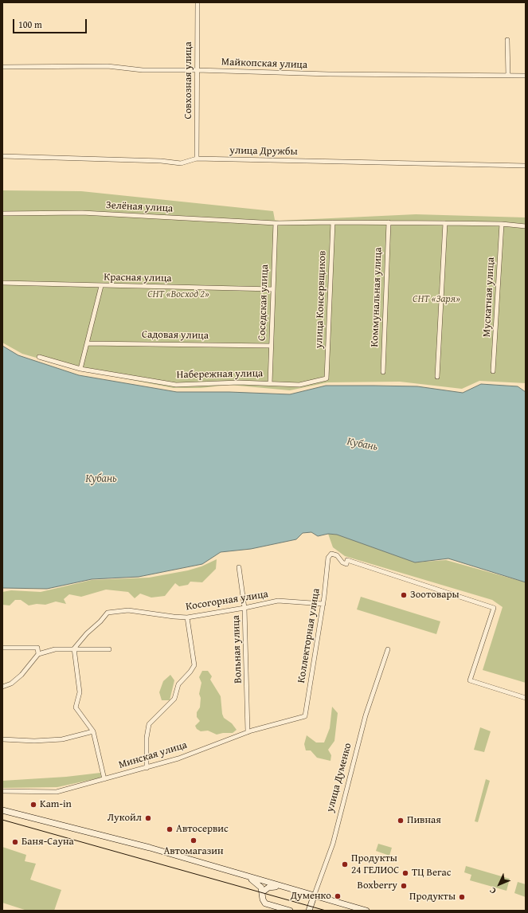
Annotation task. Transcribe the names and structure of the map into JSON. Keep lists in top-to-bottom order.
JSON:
{
  "streets": {
    "main road": ["улица Думенко"],
    "street": [
      "Майкопская улица",
      "Совхозная улица",
      "улица Дружбы",
      "Зелёная улица",
      "Красная улица",
      "Коммунальная улица",
      "Мускатная улица",
      "улица Консервщиков",
      "Соседская улица",
      "Садовая улица",
      "Набережная улица",
      "Косогорная улица",
      "Коллекторная улица",
      "Вольная улица",
      "Минская улица"
    ]
  },
  "crossings": [
    ["Майкопская улица", "Совхозная улица"],
    ["Совхозная улица", "улица Дружбы"],
    ["Зелёная улица", "Коммунальная улица"],
    ["Зелёная улица", "Мускатная улица"],
    ["Зелёная улица", "улица Консервщиков"],
    ["Зелёная улица", "Соседская улица"],
    ["Красная улица", "Соседская улица"],
    ["улица Консервщиков", "Набережная улица"],
    ["Соседская улица", "Садовая улица"],
    ["Соседская улица", "Набережная улица"],
    ["Косогорная улица", "Коллекторная улица"],
    ["Косогорная улица", "Вольная улица"],
    ["Коллекторная улица", "Минская улица"],
    ["Вольная улица", "Минская улица"]
  ],
  "water": ["Кубань"],
  "parks": ["СНТ «Восход 2»", "СНТ «Заря»"],
  "places": [
    "Зоотовары",
    "Kam-in",
    "Лукойл",
    "Пивная",
    "Автосервис",
    "Автомагазин",
    "Баня-Сауна",
    "Продукты 24 ГЕЛИОС",
    "ТЦ Вегас",
    "Boxberry",
    "Думенко",
    "Продукты"
  ],
  "scale_bar": "100 m",
  "north": "bottom left"
}
